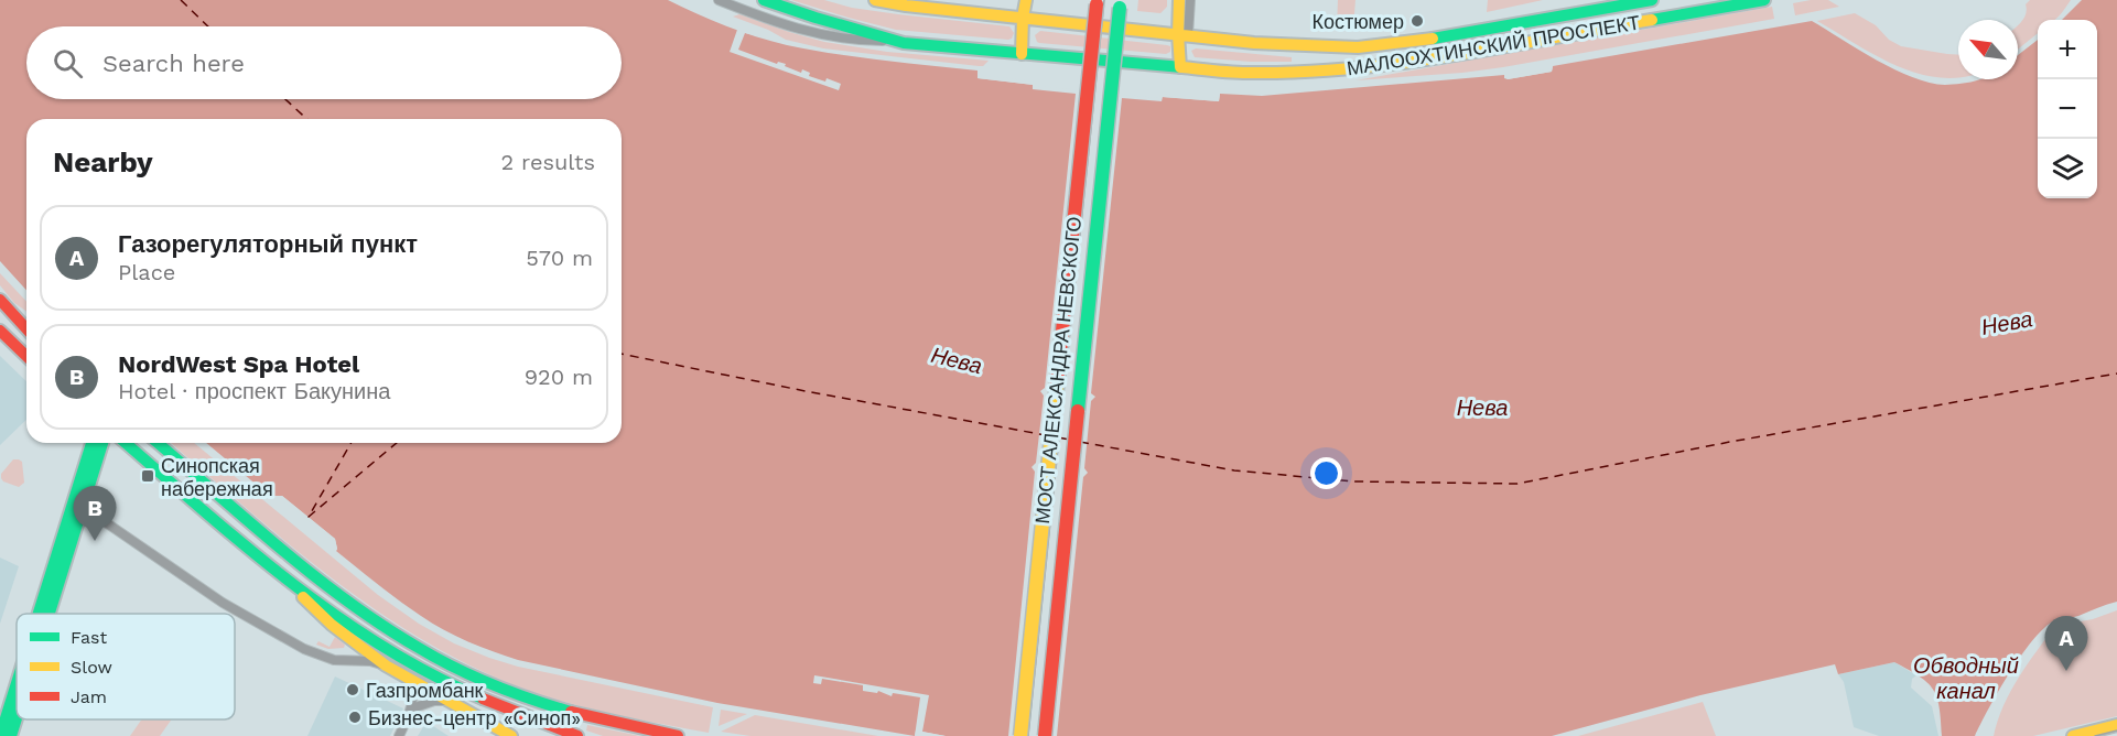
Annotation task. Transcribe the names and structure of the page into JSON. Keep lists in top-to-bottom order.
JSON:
{
  "streets": {
    "main road": ["МАЛООХТИНСКИЙ ПРОСПЕКТ", "МОСТ АЛЕКСАНДРА НЕВСКОГО"]
  },
  "water": ["Нева", "Обводный канал"],
  "places": {
    "other": ["Костюмер", "Газпромбанк", "Бизнес-центр «Синоп»"],
    "transit": ["Синопская набережная"]
  },
  "legend": ["Fast", "Slow", "Jam"],
  "north": "top left",
  "page": {
    "map_buttons": ["+", "−"],
    "search": "Search here",
    "heading": ["Nearby", "2 results"],
    "list": [
      {
        "mark": "A",
        "name": "Газорегуляторный пункт",
        "note": "Place",
        "value": "570 m"
      },
      {
        "mark": "B",
        "name": "NordWest Spa Hotel",
        "note": "Hotel · проспект Бакунина",
        "value": "920 m"
      }
    ],
    "pins": ["B", "A"]
  }
}
